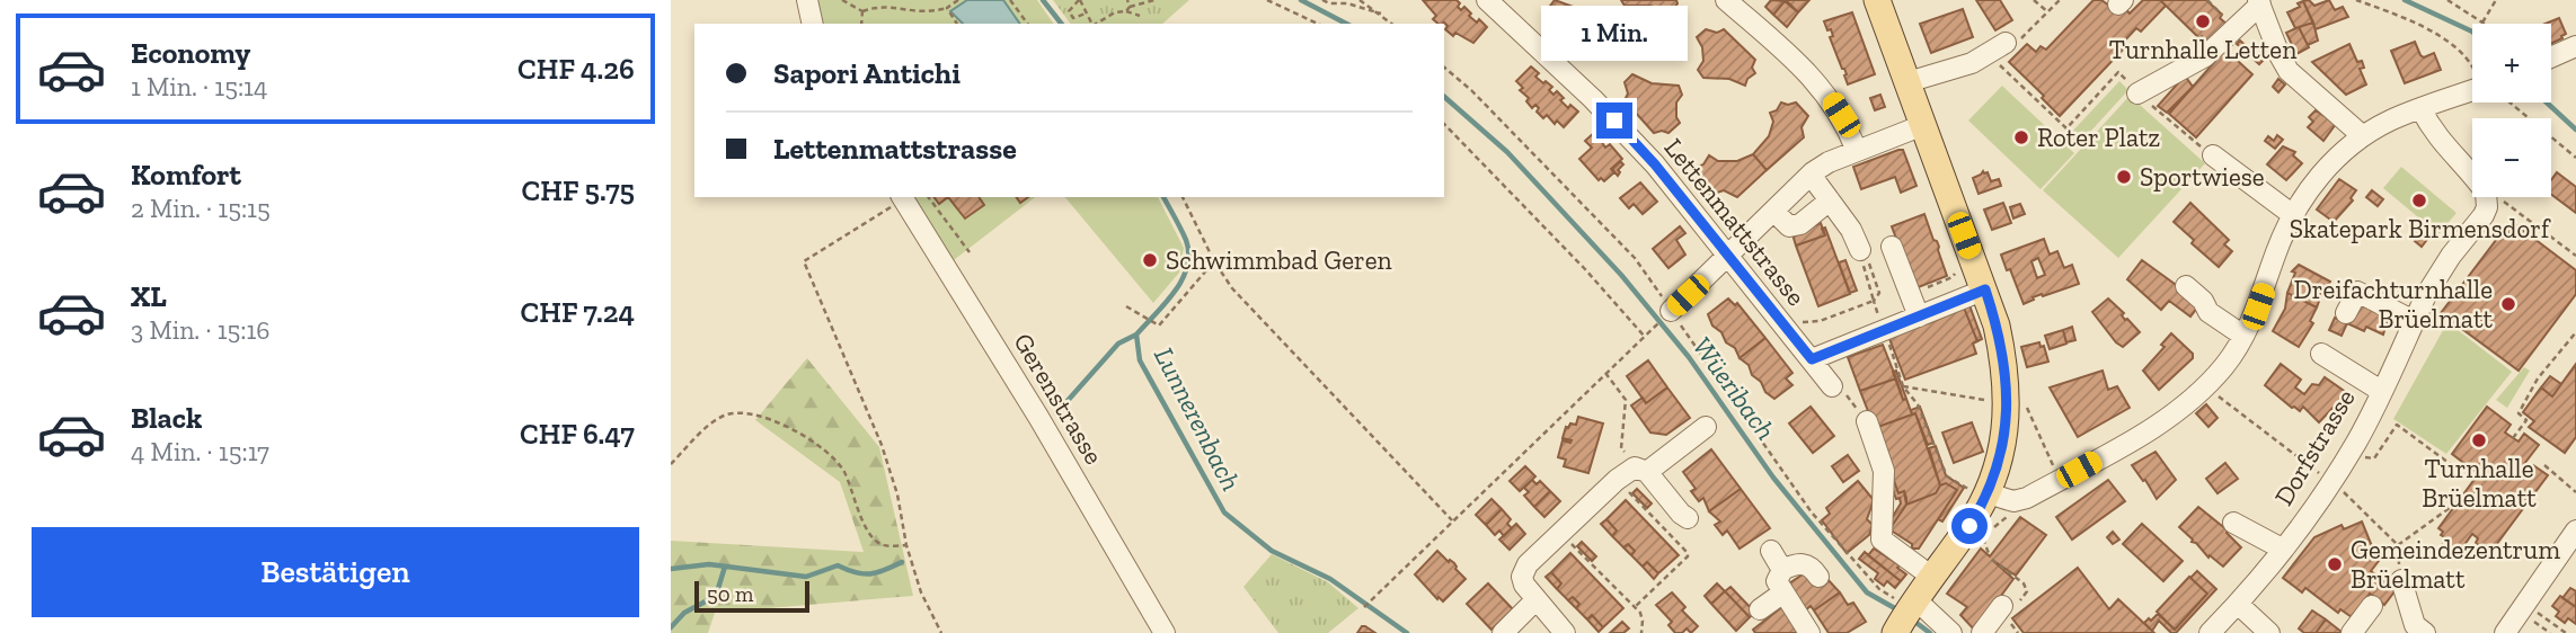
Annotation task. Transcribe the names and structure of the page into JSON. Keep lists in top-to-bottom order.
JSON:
{
  "streets": {
    "street": ["Lettenmattstrasse", "Gerenstrasse", "Dorfstrasse"]
  },
  "water": ["Wüeribach", "Lunnerenbach"],
  "places": [
    "Turnhalle Letten",
    "Roter Platz",
    "Sportwiese",
    "Skatepark Birmensdorf",
    "Schwimmbad Geren",
    "Dreifachturnhalle Brüelmatt",
    "Turnhalle Brüelmatt",
    "Gemeindezentrum Brüelmatt"
  ],
  "scale_bar": "50 m",
  "page": {
    "bubble": "1 Min.",
    "list": [
      {
        "name": "Economy",
        "note": "1 Min. · 15:14",
        "value": "CHF 4.26"
      },
      {
        "name": "Komfort",
        "note": "2 Min. · 15:15",
        "value": "CHF 5.75"
      },
      {
        "name": "XL",
        "note": "3 Min. · 15:16",
        "value": "CHF 7.24"
      },
      {
        "name": "Black",
        "note": "4 Min. · 15:17",
        "value": "CHF 6.47"
      }
    ],
    "map_buttons": ["+", "−"],
    "banner": ["Sapori Antichi", "Lettenmattstrasse"],
    "buttons": "Bestätigen",
    "scale": "50 m"
  }
}
